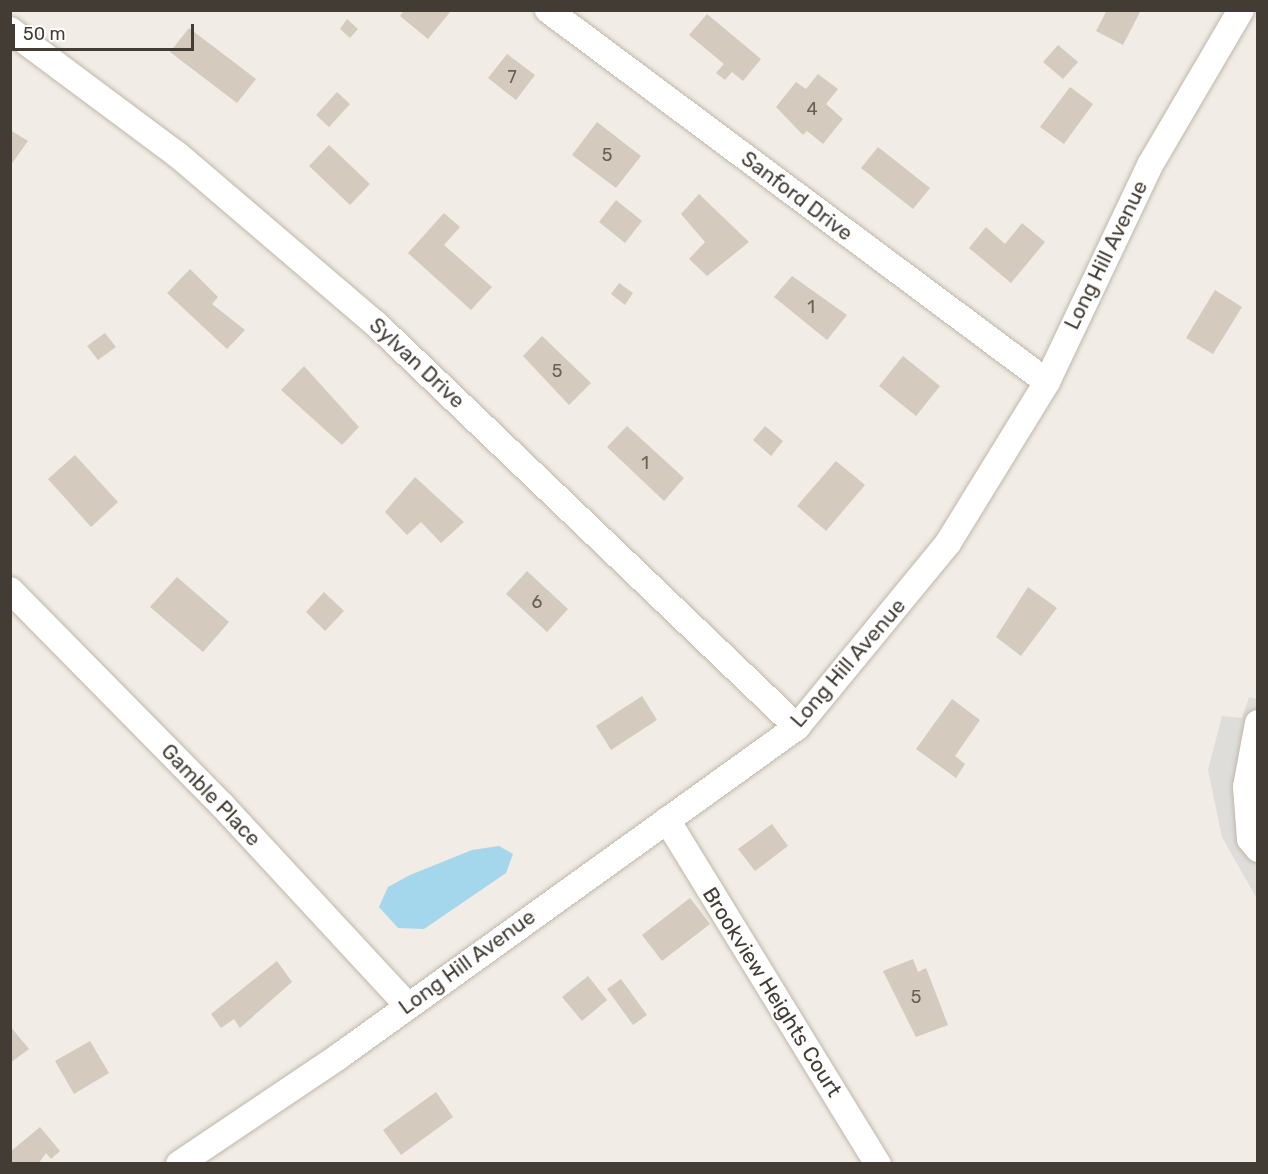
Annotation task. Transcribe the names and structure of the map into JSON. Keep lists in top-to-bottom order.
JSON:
{
  "streets": {
    "street": [
      "Sanford Drive",
      "Long Hill Avenue",
      "Sylvan Drive",
      "Gamble Place",
      "Brookview Heights Court"
    ]
  },
  "crossings": [
    ["Sanford Drive", "Long Hill Avenue"],
    ["Long Hill Avenue", "Sylvan Drive"],
    ["Long Hill Avenue", "Gamble Place"],
    ["Long Hill Avenue", "Brookview Heights Court"]
  ],
  "house_numbers": [
    "7",
    "4",
    "5",
    "1",
    "5",
    "1",
    "6",
    "5"
  ],
  "scale_bar": "50 m"
}
